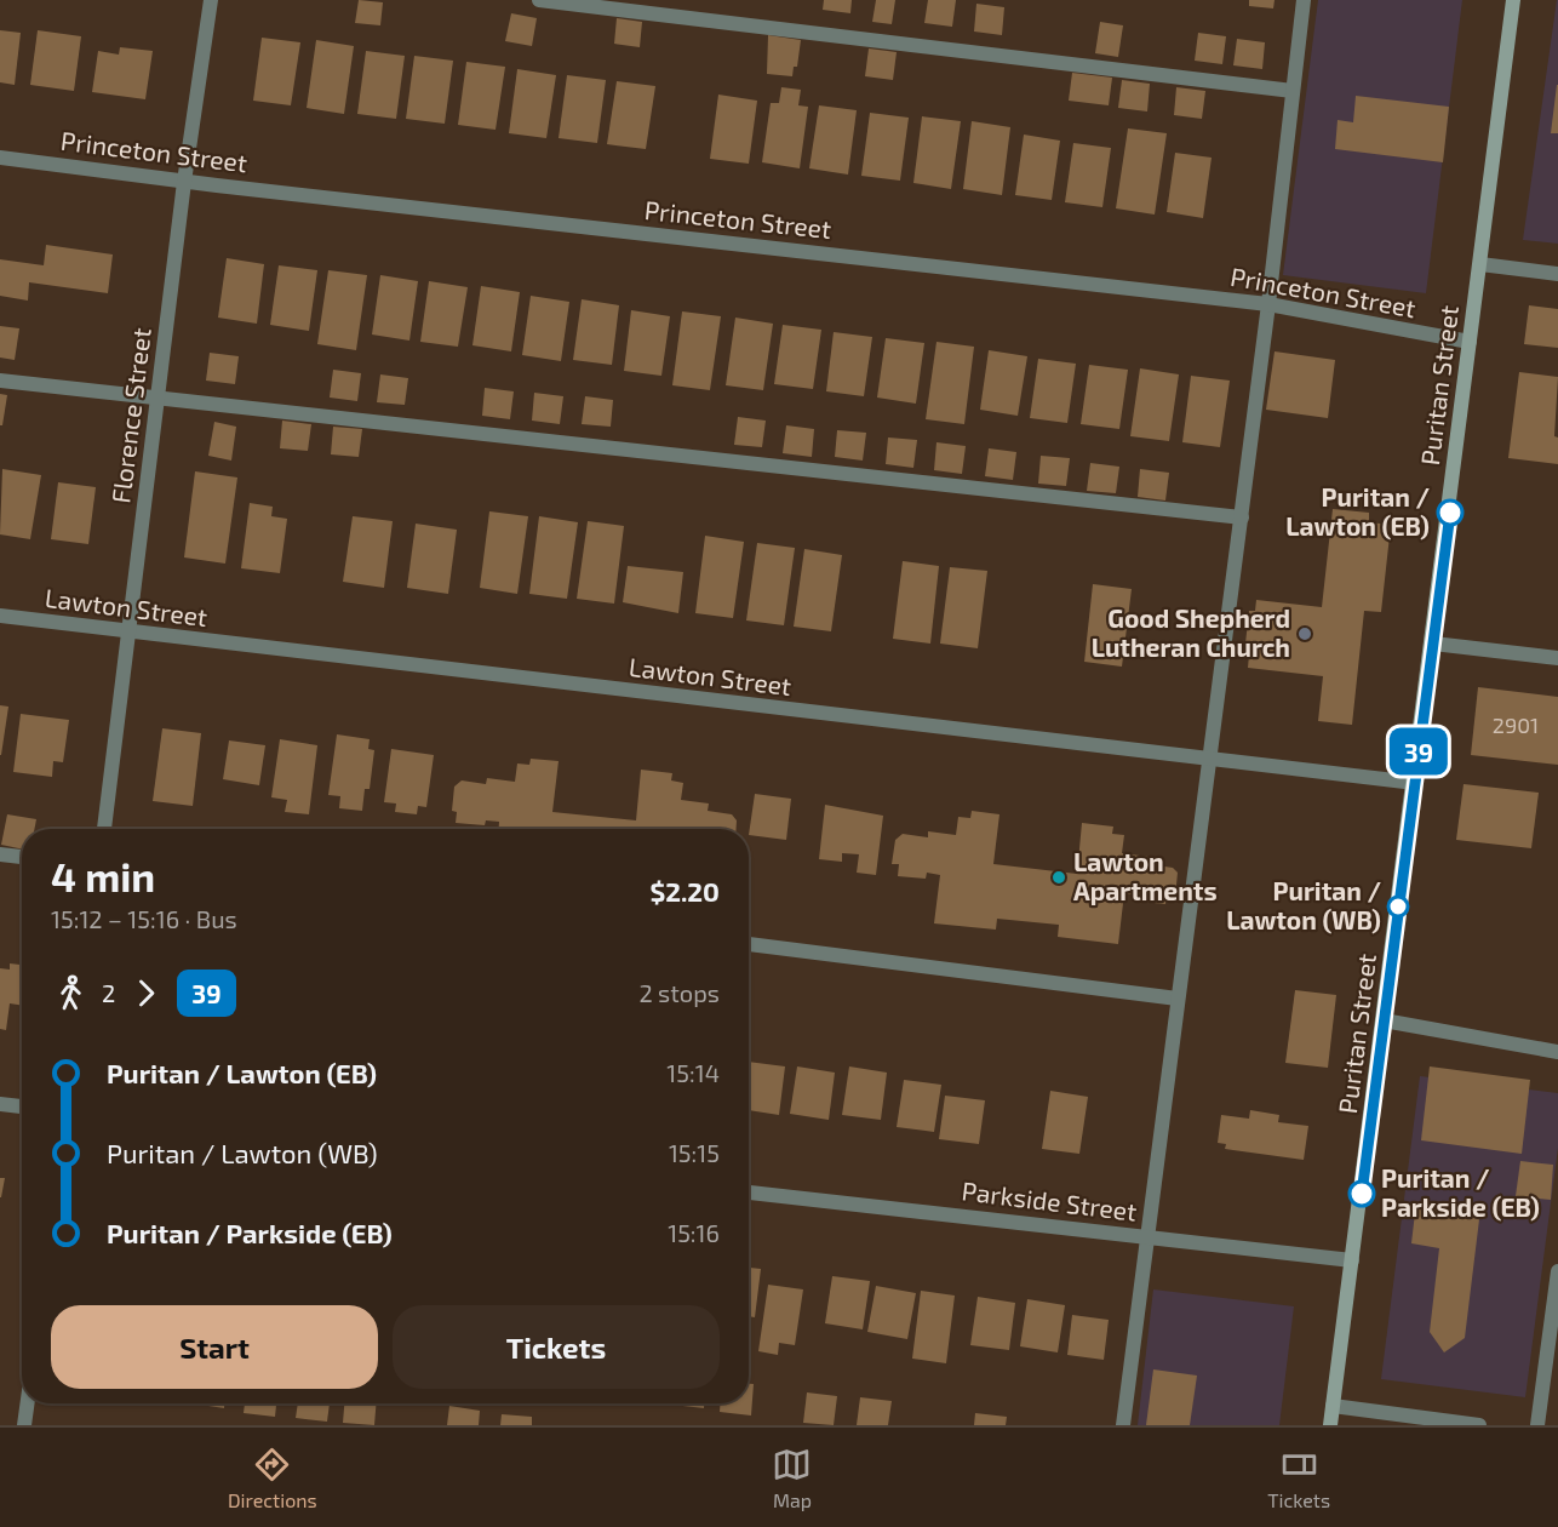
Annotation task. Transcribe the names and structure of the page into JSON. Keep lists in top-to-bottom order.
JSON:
{
  "streets": {
    "street": [
      "Princeton Street",
      "Puritan Street",
      "Florence Street",
      "Lawton Street",
      "Parkside Street"
    ]
  },
  "crossings": [
    ["Princeton Street", "Puritan Street"],
    ["Princeton Street", "Florence Street"],
    ["Puritan Street", "Lawton Street"],
    ["Puritan Street", "Parkside Street"],
    ["Florence Street", "Lawton Street"]
  ],
  "places": [
    "Puritan / Lawton (EB)",
    "Good Shepherd Lutheran Church",
    "Lawton Apartments",
    "Puritan / Lawton (WB)",
    "Puritan / Parkside (EB)"
  ],
  "lines": ["bus line 39"],
  "house_numbers": ["2901"],
  "page": {
    "on_map": "39",
    "heading": ["4 min", "15:12 – 15:16 · Bus", "$2.20"],
    "legs": ["2", "39", "2 stops"],
    "list": [
      {
        "name": "Puritan / Lawton (EB)",
        "value": "15:14"
      },
      {
        "name": "Puritan / Lawton (WB)",
        "value": "15:15"
      },
      {
        "name": "Puritan / Parkside (EB)",
        "value": "15:16"
      }
    ],
    "buttons": ["Start", "Tickets"],
    "tabs": ["Directions", "Map", "Tickets"]
  }
}
